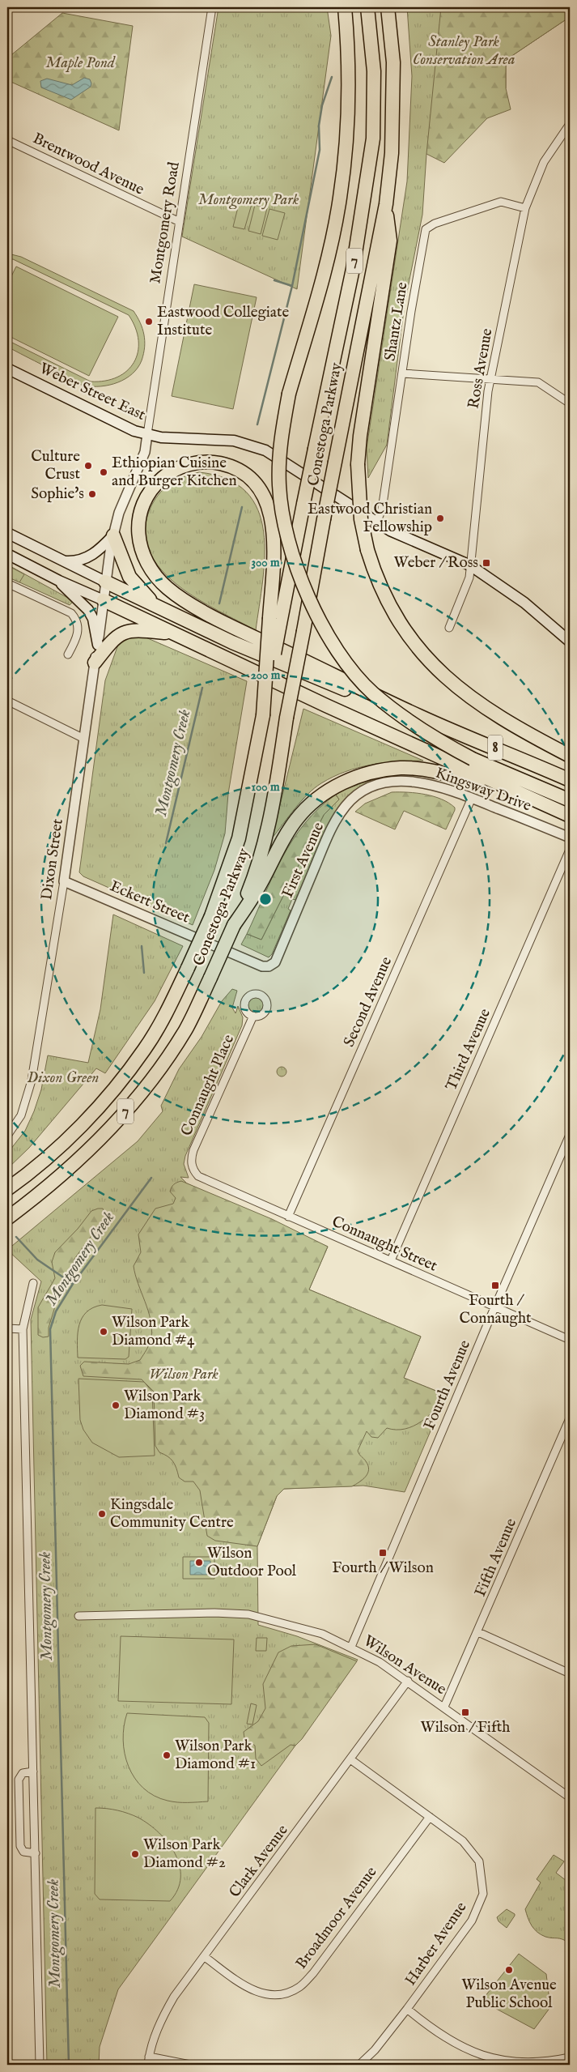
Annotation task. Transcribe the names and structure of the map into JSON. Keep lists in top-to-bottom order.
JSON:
{
  "streets": {
    "highway": ["7", "Conestoga Parkway", "8"],
    "main road": ["Weber Street East"],
    "street": [
      "Brentwood Avenue",
      "Montgomery Road",
      "Shantz Lane",
      "Ross Avenue",
      "Kingsway Drive",
      "Dixon Street",
      "First Avenue",
      "Eckert Street",
      "Second Avenue",
      "Third Avenue",
      "Connaught Place",
      "Connaught Street",
      "Fourth Avenue",
      "Fifth Avenue",
      "Wilson Avenue",
      "Clark Avenue",
      "Broadmoor Avenue",
      "Harber Avenue"
    ]
  },
  "crossings": [
    ["Brentwood Avenue", "Montgomery Road"],
    ["Montgomery Road", "Weber Street East"],
    ["Montgomery Road", "Dixon Street"],
    ["Shantz Lane", "Ross Avenue"],
    ["Shantz Lane", "Weber Street East"],
    ["Ross Avenue", "Weber Street East"],
    ["Kingsway Drive", "First Avenue"],
    ["Kingsway Drive", "Second Avenue"],
    ["Dixon Street", "Eckert Street"],
    ["First Avenue", "Eckert Street"],
    ["Second Avenue", "Connaught Street"],
    ["Third Avenue", "Connaught Street"],
    ["Connaught Place", "Connaught Street"],
    ["Connaught Street", "Fourth Avenue"],
    ["Fourth Avenue", "Wilson Avenue"],
    ["Fifth Avenue", "Wilson Avenue"],
    ["Wilson Avenue", "Clark Avenue"],
    ["Clark Avenue", "Broadmoor Avenue"],
    ["Clark Avenue", "Harber Avenue"],
    ["Broadmoor Avenue", "Harber Avenue"]
  ],
  "water": ["Montgomery Creek"],
  "parks": [
    "Stanley Park Conservation Area",
    "Maple Pond",
    "Montgomery Park",
    "Dixon Green",
    "Wilson Park"
  ],
  "places": {
    "other": [
      "Eastwood Collegiate Institute",
      "Culture Crust",
      "Ethiopian Cuisine and Burger Kitchen",
      "Sophie's",
      "Eastwood Christian Fellowship",
      "Wilson Park Diamond #4",
      "Wilson Park Diamond #3",
      "Kingsdale Community Centre",
      "Wilson Outdoor Pool",
      "Wilson Park Diamond #1",
      "Wilson Park Diamond #2",
      "Wilson Avenue Public School"
    ],
    "transit": [
      "Weber / Ross",
      "Fourth / Connaught",
      "Fourth / Wilson",
      "Wilson / Fifth"
    ]
  },
  "rings": ["300 m", "200 m", "100 m"]
}
